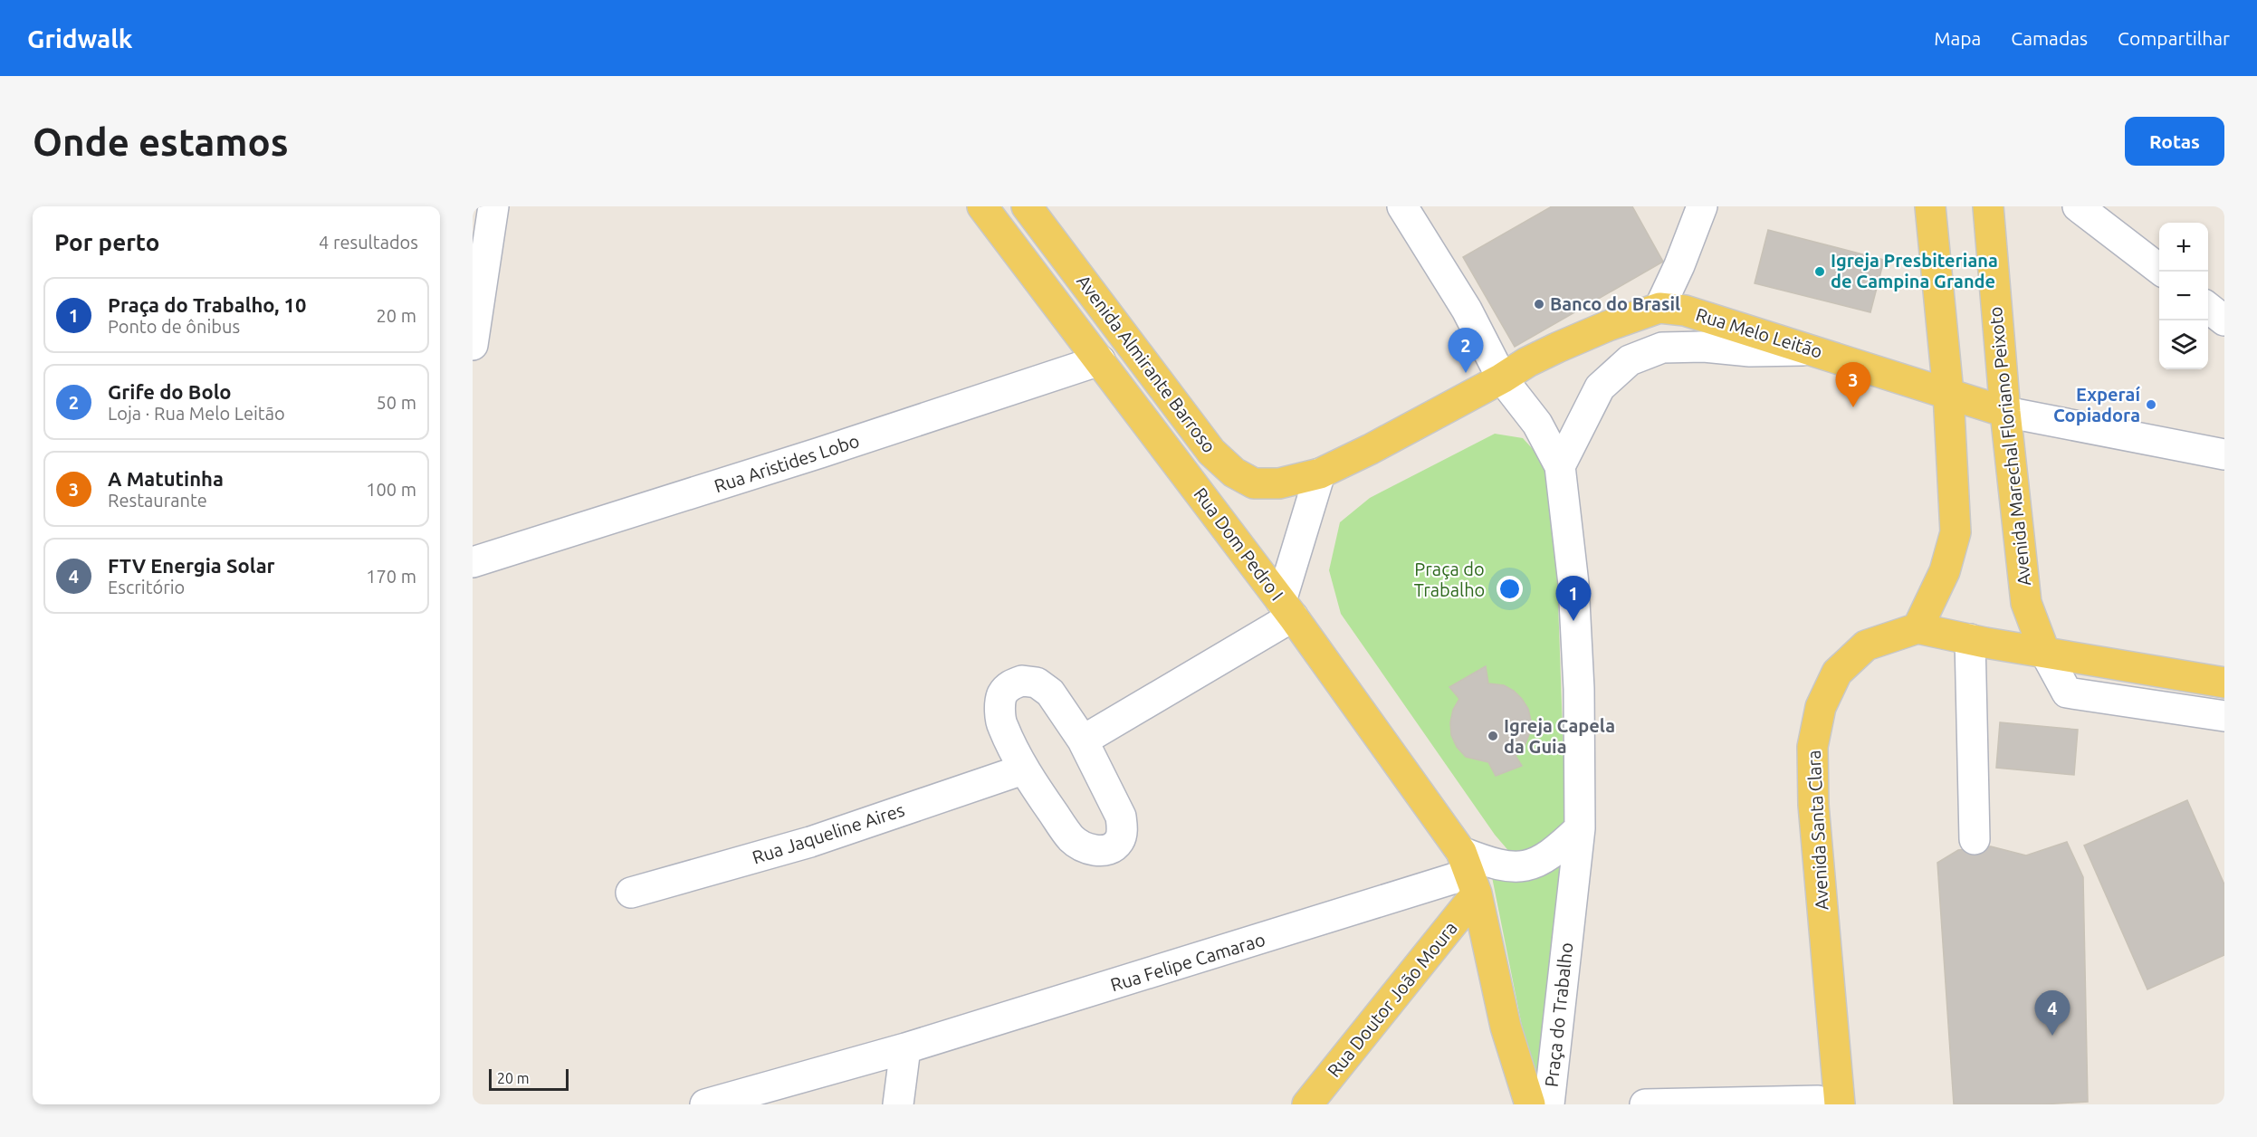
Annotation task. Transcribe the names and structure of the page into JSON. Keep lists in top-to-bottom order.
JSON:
{
  "streets": {
    "main road": [
      "Rua Melo Leitão",
      "Avenida Almirante Barroso",
      "Avenida Marechal Floriano Peixoto",
      "Rua Dom Pedro I",
      "Avenida Santa Clara",
      "Rua Doutor João Moura"
    ],
    "street": [
      "Rua Aristides Lobo",
      "Rua Jaqueline Aires",
      "Rua Felipe Camarao",
      "Praça do Trabalho"
    ]
  },
  "crossings": [
    ["Rua Melo Leitão", "Avenida Almirante Barroso"],
    ["Rua Melo Leitão", "Avenida Marechal Floriano Peixoto"],
    ["Rua Aristides Lobo", "Rua Dom Pedro I"],
    ["Rua Dom Pedro I", "Rua Felipe Camarao"],
    ["Rua Dom Pedro I", "Rua Doutor João Moura"],
    ["Rua Felipe Camarao", "Rua Doutor João Moura"]
  ],
  "parks": ["Praça do Trabalho"],
  "places": [
    "Igreja Presbiteriana de Campina Grande",
    "Banco do Brasil",
    "Experaí Copiadora",
    "Igreja Capela da Guia"
  ],
  "scale_bar": "20 m",
  "page": {
    "header": "Gridwalk",
    "nav": ["Mapa", "Camadas", "Compartilhar"],
    "buttons": "Rotas",
    "title": "Onde estamos",
    "heading": ["Por perto", "4 resultados"],
    "map_buttons": ["+", "−"],
    "list": [
      {
        "mark": "1",
        "name": "Praça do Trabalho, 10",
        "note": "Ponto de ônibus",
        "value": "20 m"
      },
      {
        "mark": "2",
        "name": "Grife do Bolo",
        "note": "Loja · Rua Melo Leitão",
        "value": "50 m"
      },
      {
        "mark": "3",
        "name": "A Matutinha",
        "note": "Restaurante",
        "value": "100 m"
      },
      {
        "mark": "4",
        "name": "FTV Energia Solar",
        "note": "Escritório",
        "value": "170 m"
      }
    ],
    "pins": [
      "2",
      "3",
      "1",
      "4"
    ],
    "scale": "20 m"
  }
}
